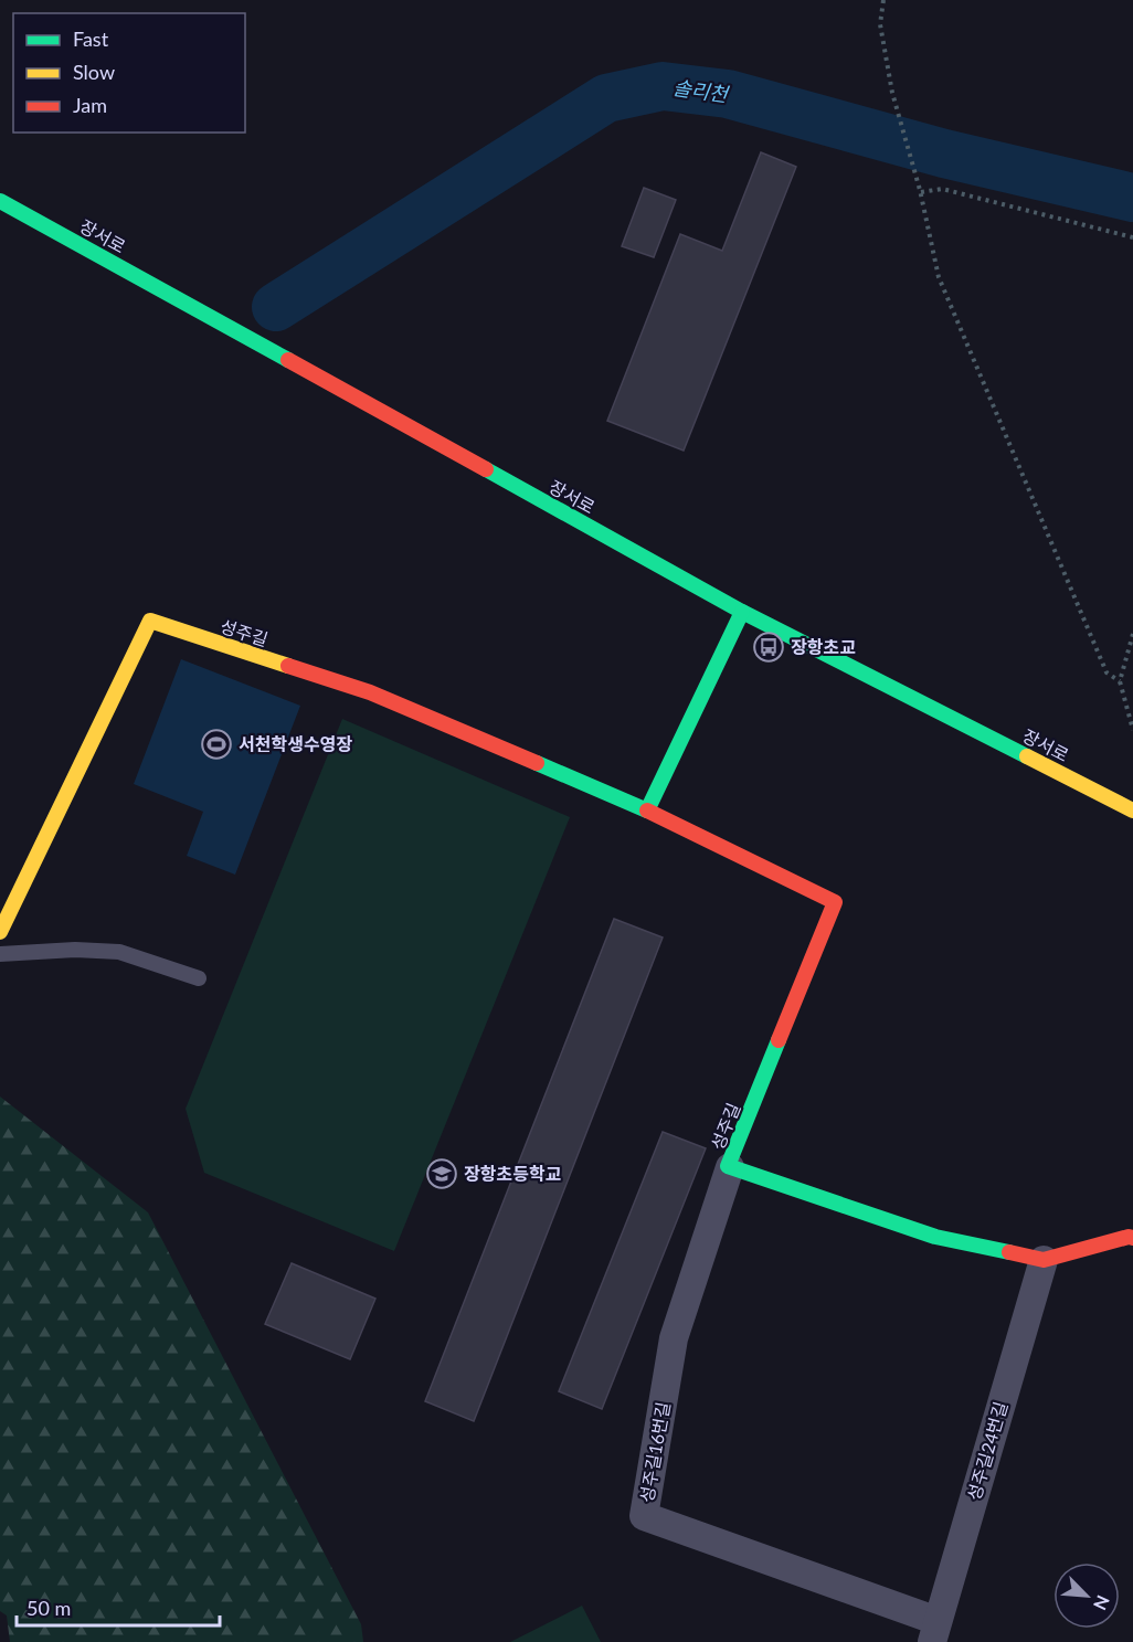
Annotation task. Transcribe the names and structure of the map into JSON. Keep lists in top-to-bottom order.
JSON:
{
  "streets": {
    "street": [
      "장서로",
      "성주길",
      "성주길24번길",
      "성주길16번길"
    ]
  },
  "crossings": [
    ["성주길", "성주길24번길"],
    ["성주길", "성주길16번길"],
    ["성주길24번길", "성주길16번길"]
  ],
  "water": ["솔리천"],
  "places": {
    "bus stop": ["장항초교"],
    "sports": ["서천학생수영장"],
    "school or university": ["장항초등학교"]
  },
  "legend": ["Fast", "Slow", "Jam"],
  "scale_bar": "50 m",
  "north": "bottom right"
}
